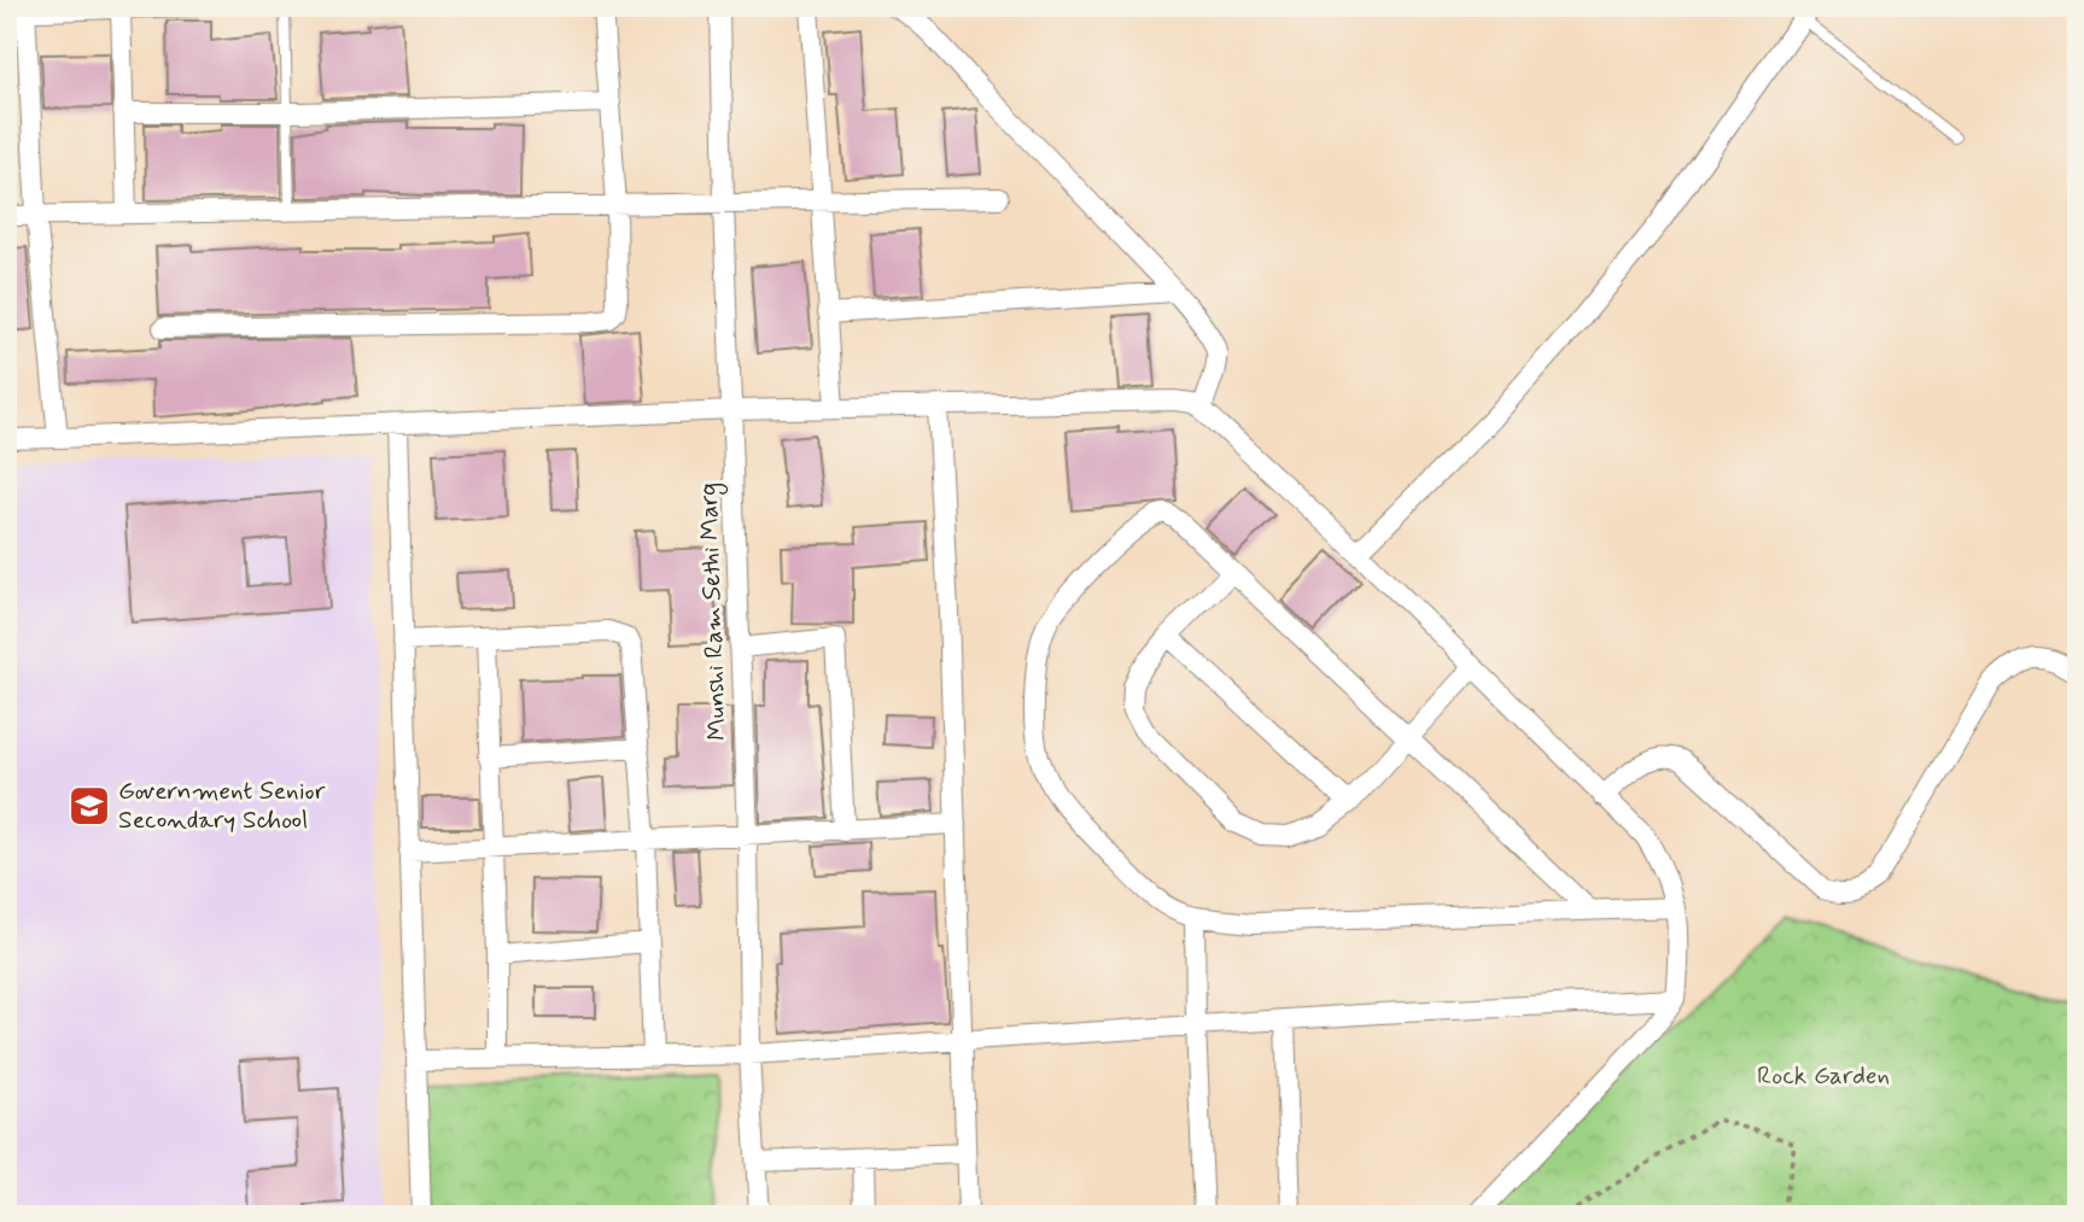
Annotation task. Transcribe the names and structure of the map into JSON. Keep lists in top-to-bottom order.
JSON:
{
  "streets": {
    "street": ["Munshi Ram Sethi Marg"]
  },
  "parks": ["Rock Garden"],
  "places": {
    "school or university": ["Government Senior Secondary School"]
  }
}
